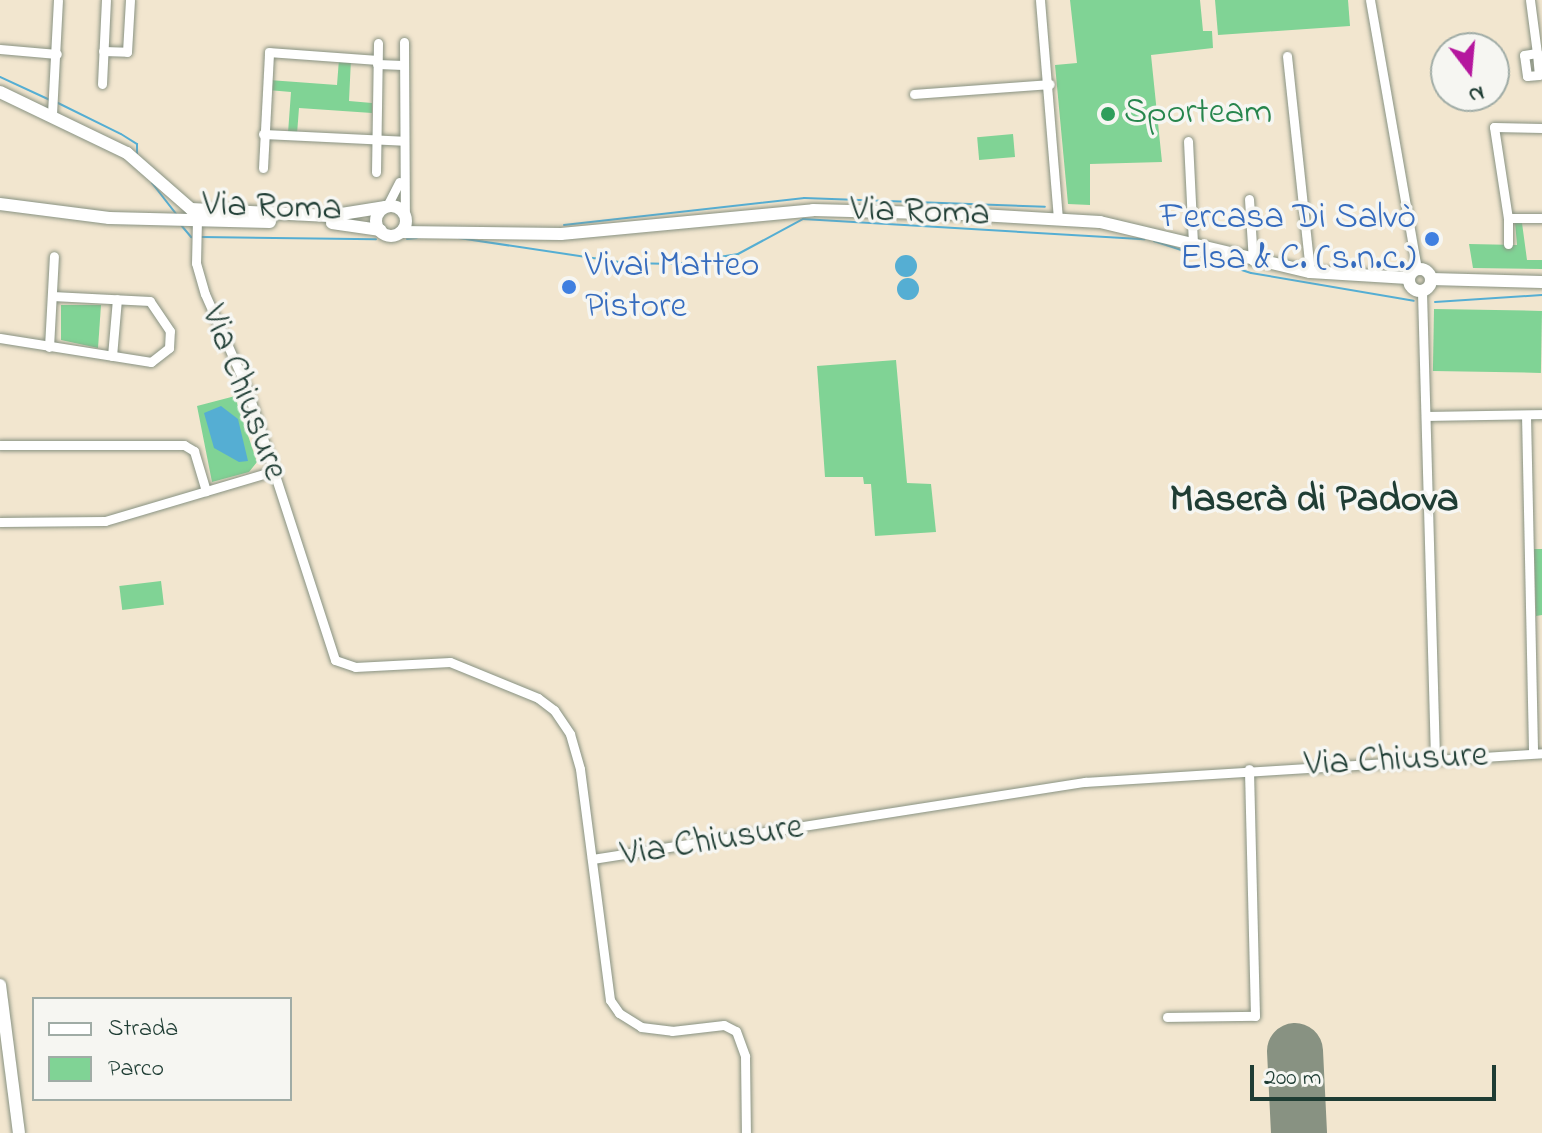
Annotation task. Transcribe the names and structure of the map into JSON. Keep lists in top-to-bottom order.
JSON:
{
  "streets": {
    "main road": ["Via Roma"],
    "street": ["Via Chiusure"]
  },
  "districts": ["Maserà di Padova"],
  "places": ["Sporteam", "Fercasa Di Salvò Elsa & C. (s.n.c.)", "Vivai Matteo Pistore"],
  "legend": ["Strada", "Parco"],
  "scale_bar": "200 m",
  "north": "bottom"
}
